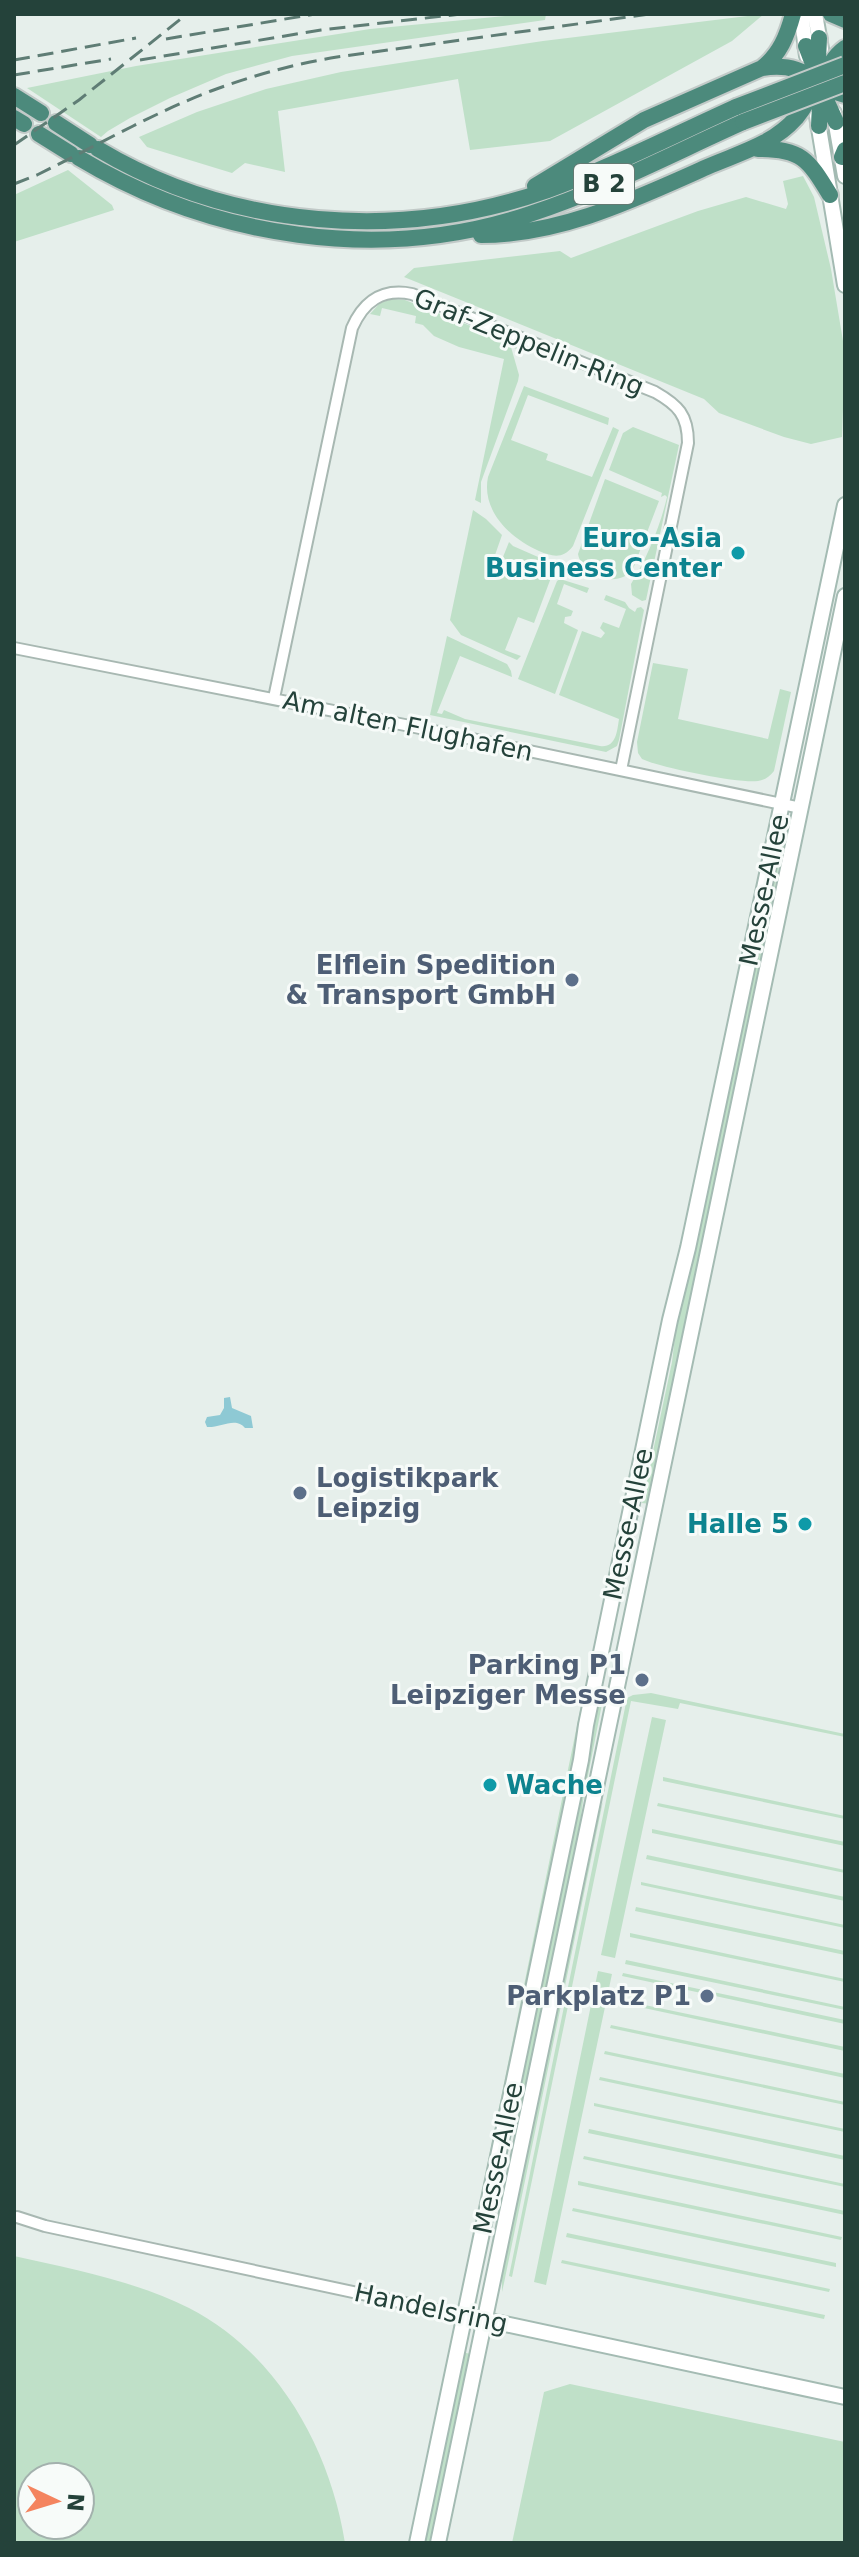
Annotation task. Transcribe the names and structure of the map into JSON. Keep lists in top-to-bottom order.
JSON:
{
  "streets": {
    "highway": ["B 2"],
    "main road": ["Messe-Allee", "Handelsring"],
    "street": ["Graf-Zeppelin-Ring", "Am alten Flughafen"]
  },
  "crossings": [
    ["Graf-Zeppelin-Ring", "Am alten Flughafen"],
    ["Am alten Flughafen", "Messe-Allee"],
    ["Messe-Allee", "Handelsring"]
  ],
  "places": [
    "Euro-Asia Business Center",
    "Elflein Spedition & Transport GmbH",
    "Logistikpark Leipzig",
    "Halle 5",
    "Parking P1 Leipziger Messe",
    "Wache",
    "Parkplatz P1"
  ],
  "north": "right"
}
